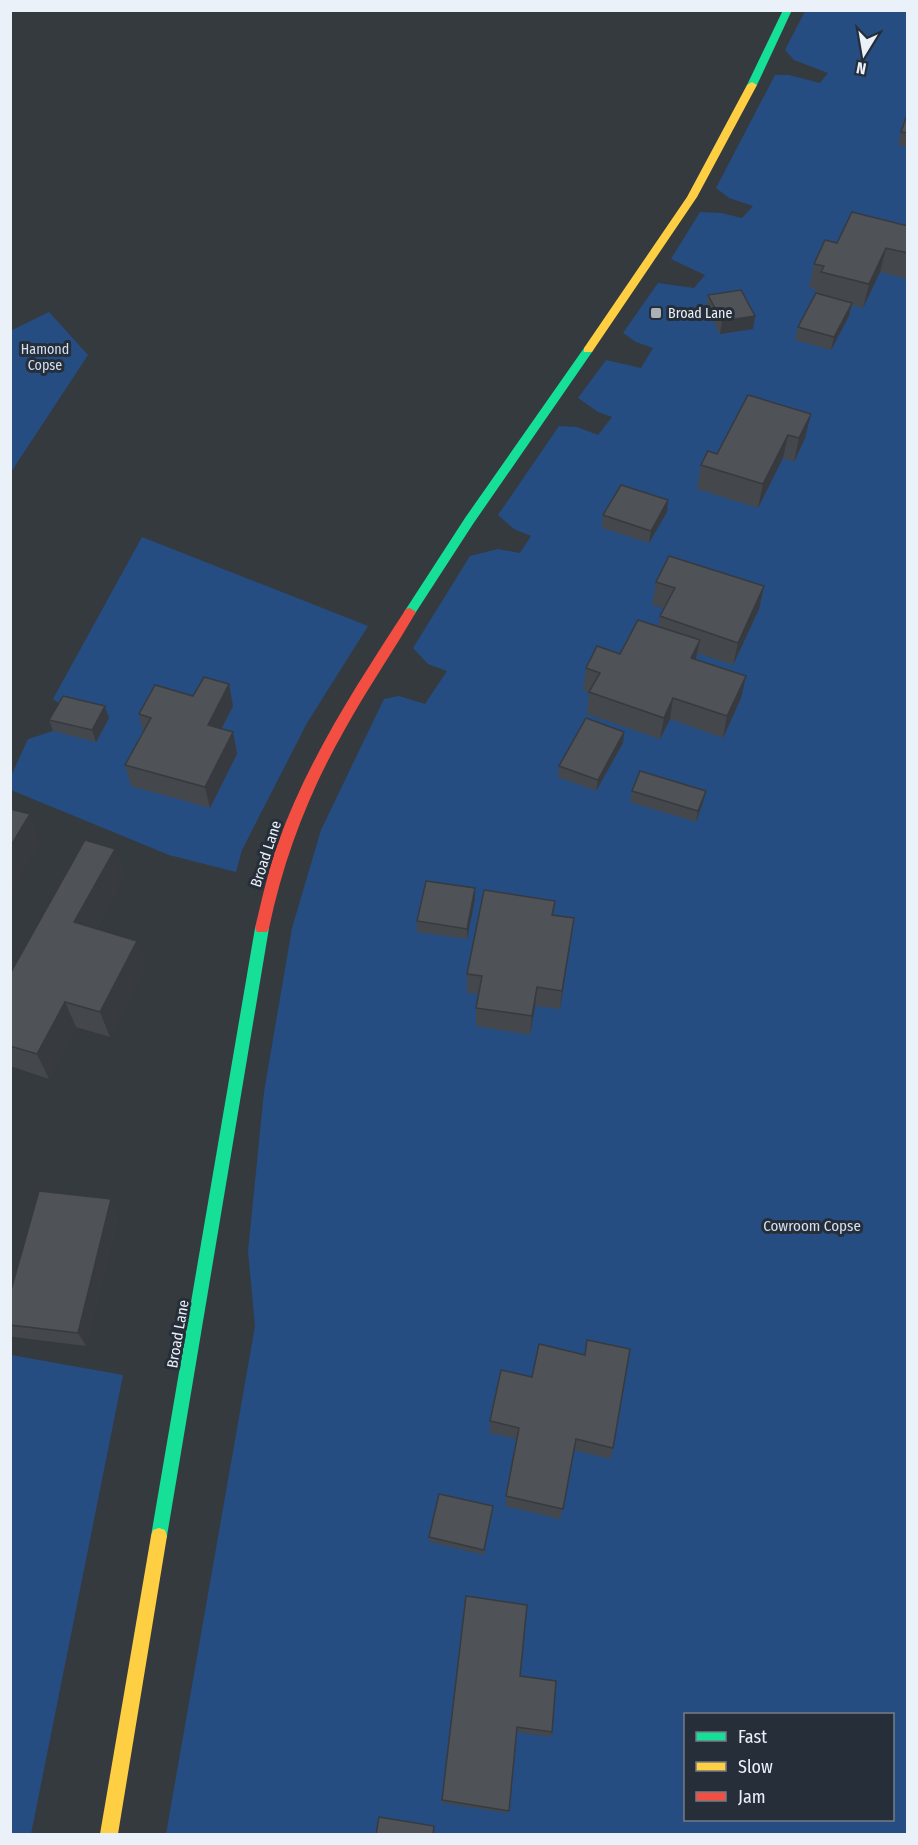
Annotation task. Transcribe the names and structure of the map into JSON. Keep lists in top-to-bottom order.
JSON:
{
  "streets": {
    "street": ["Broad Lane"]
  },
  "parks": ["Hamond Copse", "Cowroom Copse"],
  "places": {
    "transit": ["Broad Lane"]
  },
  "legend": ["Fast", "Slow", "Jam"],
  "north": "bottom"
}
